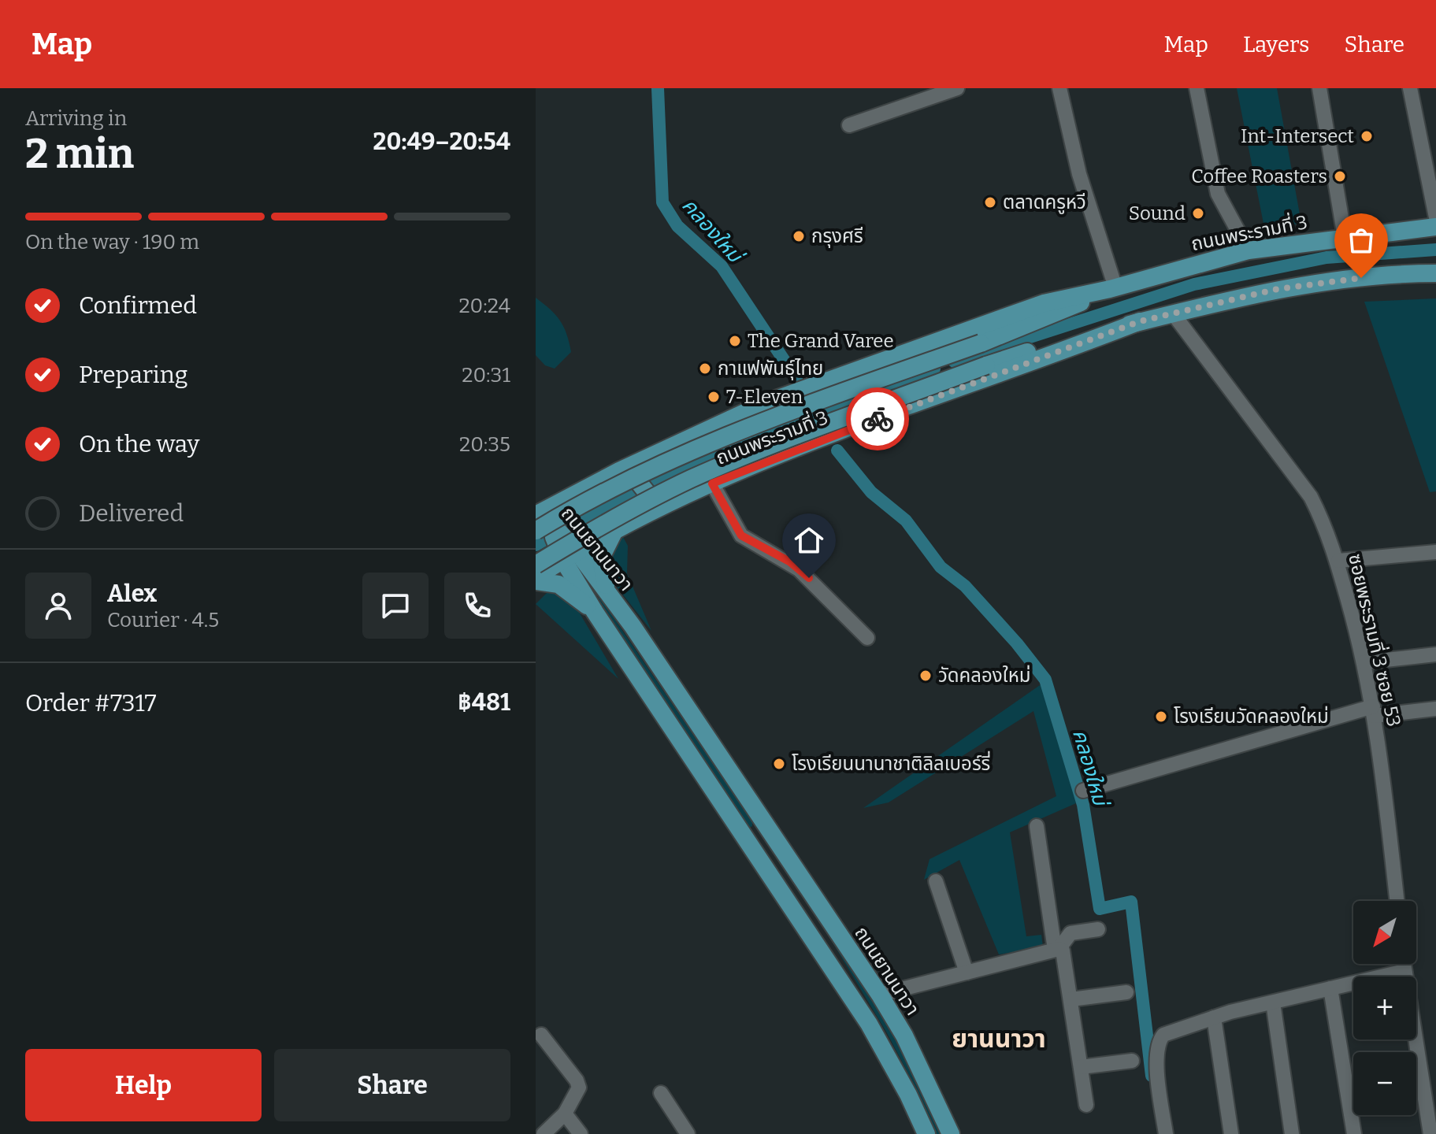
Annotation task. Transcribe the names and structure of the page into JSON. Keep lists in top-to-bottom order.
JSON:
{
  "streets": {
    "main road": ["ถนนพระรามที่ 3", "ถนนยานนาวา"],
    "street": ["ซอยพระรามที่ 3 ซอย 53"]
  },
  "crossings": [
    ["ถนนพระรามที่ 3", "ถนนยานนาวา"],
    ["ถนนพระรามที่ 3", "ซอยพระรามที่ 3 ซอย 53"]
  ],
  "districts": ["ยานนาวา"],
  "water": ["คลองใหม่"],
  "places": [
    "Int-Intersect",
    "Coffee Roasters",
    "ตลาดครูหวี",
    "Sound",
    "กรุงศรี",
    "The Grand Varee",
    "กาแฟพันธ์ุไทย",
    "7-Eleven",
    "วัดคลองใหม่",
    "โรงเรียนวัดคลองใหม่",
    "โรงเรียนนานาชาติลิลเบอร์รี่"
  ],
  "north": "bottom left",
  "page": {
    "header": "Map",
    "nav": ["Map", "Layers", "Share"],
    "heading": ["2 min", "Arriving in", "20:49–20:54"],
    "panel": [
      "Alex",
      "Courier · 4.5",
      "Order #7317",
      "฿481"
    ],
    "bar": "On the way · 190 m",
    "list": [
      ["Confirmed", "20:24"],
      ["Preparing", "20:31"],
      ["On the way", "20:35"],
      "Delivered"
    ],
    "map_buttons": ["+", "−"],
    "buttons": ["Help", "Share"]
  }
}
